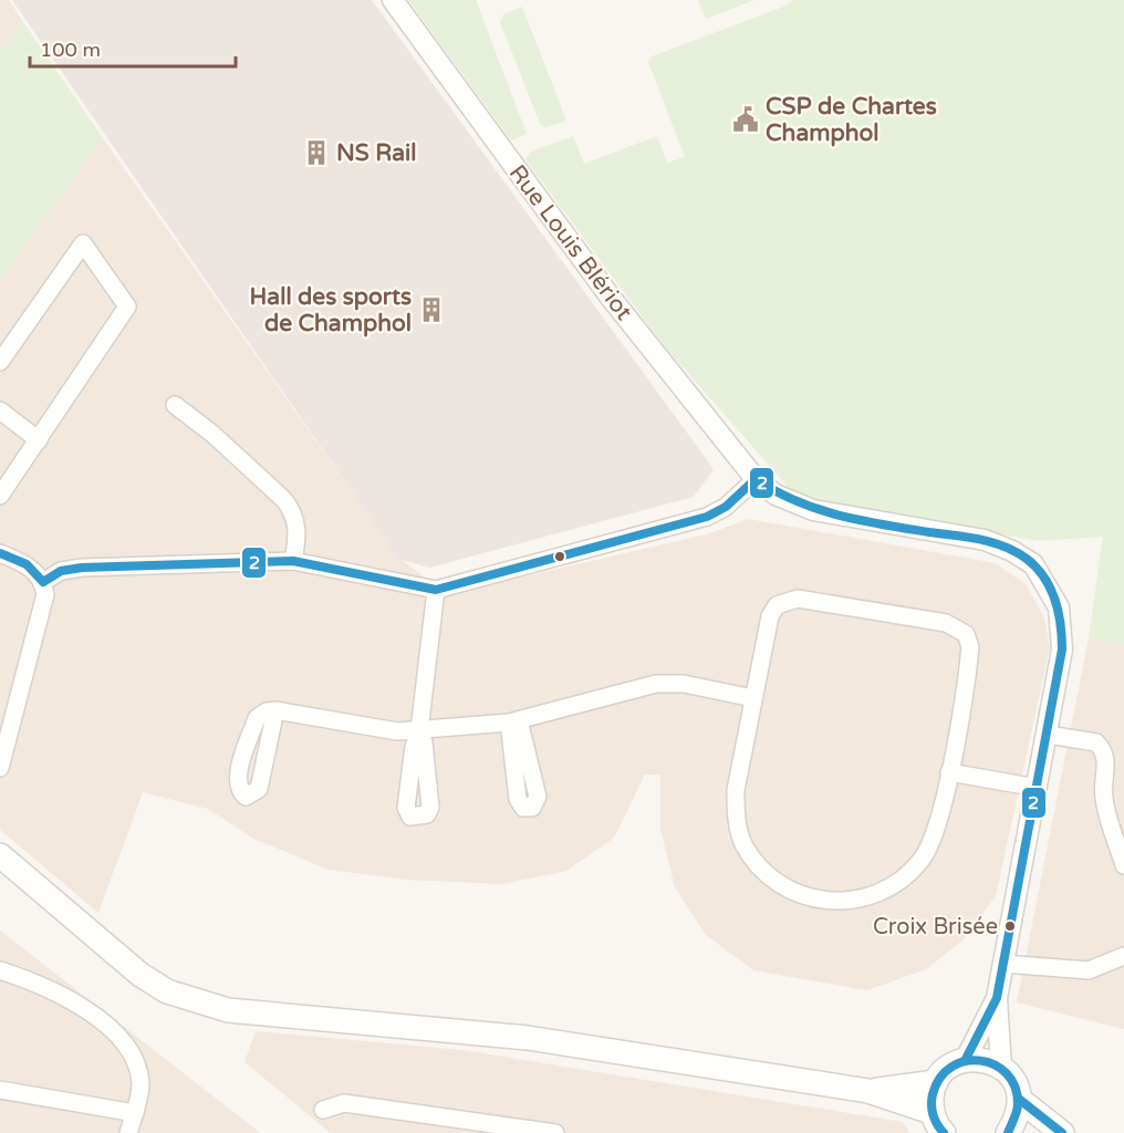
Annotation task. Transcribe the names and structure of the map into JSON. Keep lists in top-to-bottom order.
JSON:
{
  "streets": {
    "street": ["Rue Louis Blériot"]
  },
  "places": {
    "public building": ["CSP de Chartes Champhol"],
    "building": ["NS Rail", "Hall des sports de Champhol"],
    "other": ["Croix Brisée"]
  },
  "lines": ["transit line 2"],
  "scale_bar": "100 m"
}
